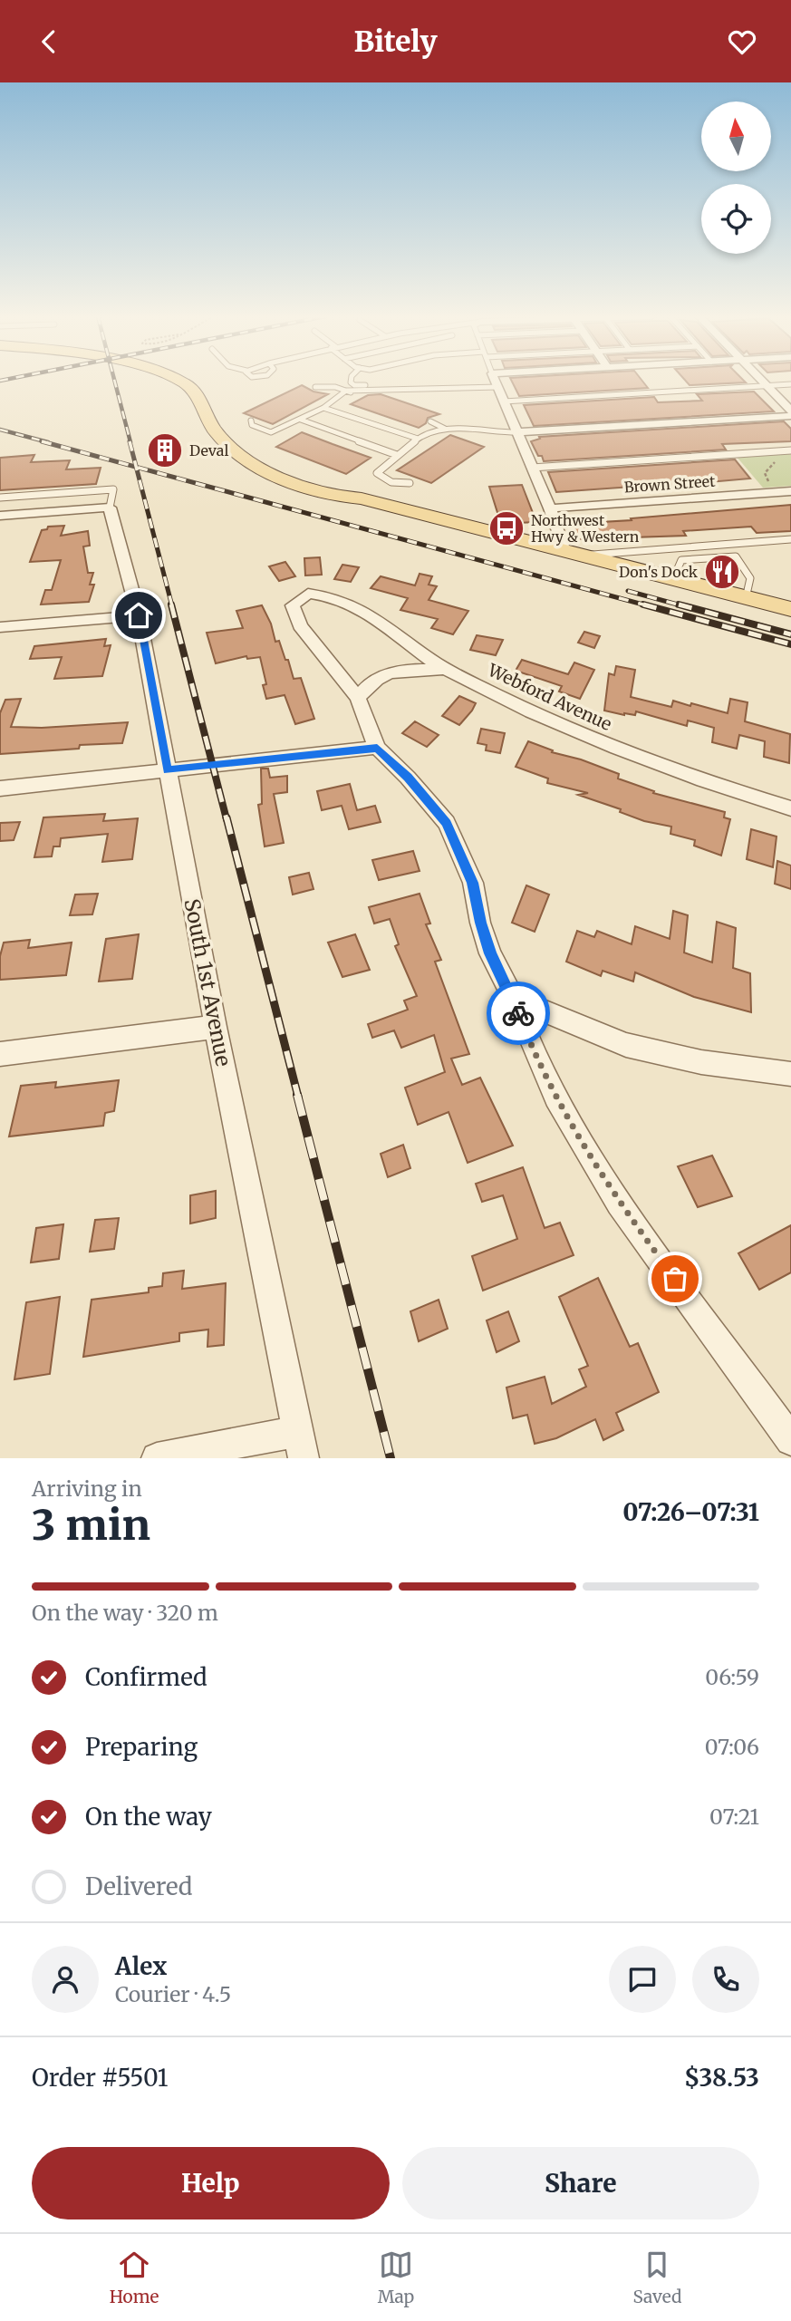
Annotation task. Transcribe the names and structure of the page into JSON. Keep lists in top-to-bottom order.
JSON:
{
  "streets": {
    "street": ["Brown Street", "Webford Avenue", "South 1st Avenue"]
  },
  "places": {
    "building": ["Deval"],
    "bus stop": ["Northwest Hwy & Western"],
    "restaurant": ["Don's Dock"]
  },
  "north": "top",
  "page": {
    "header": "Bitely",
    "heading": ["3 min", "Arriving in", "07:26–07:31"],
    "panel": [
      "Alex",
      "Courier · 4.5",
      "Order #5501",
      "$38.53"
    ],
    "bar": "On the way · 320 m",
    "list": [
      ["Confirmed", "06:59"],
      ["Preparing", "07:06"],
      ["On the way", "07:21"],
      "Delivered"
    ],
    "buttons": ["Help", "Share"],
    "tabs": ["Home", "Map", "Saved"]
  }
}
